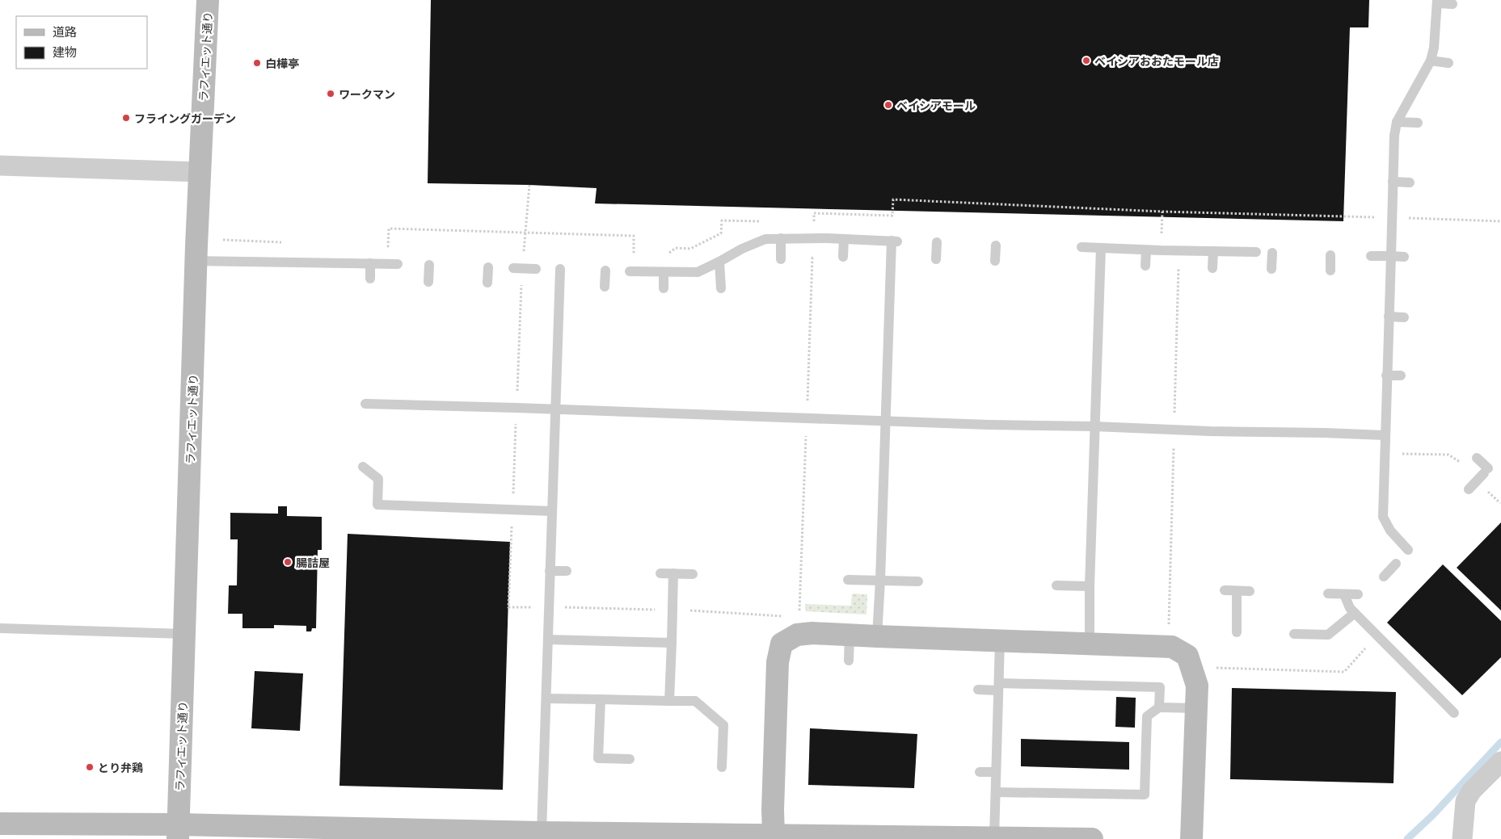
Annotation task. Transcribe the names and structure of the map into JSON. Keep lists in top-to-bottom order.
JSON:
{
  "streets": {
    "street": ["ラフィエット通り"]
  },
  "places": [
    "ベイシアおおたモール店",
    "白樺亭",
    "ワークマン",
    "ベイシアモール",
    "フライングガーデン",
    "腸詰屋",
    "とり弁鶏"
  ],
  "legend": ["道路", "建物"]
}
